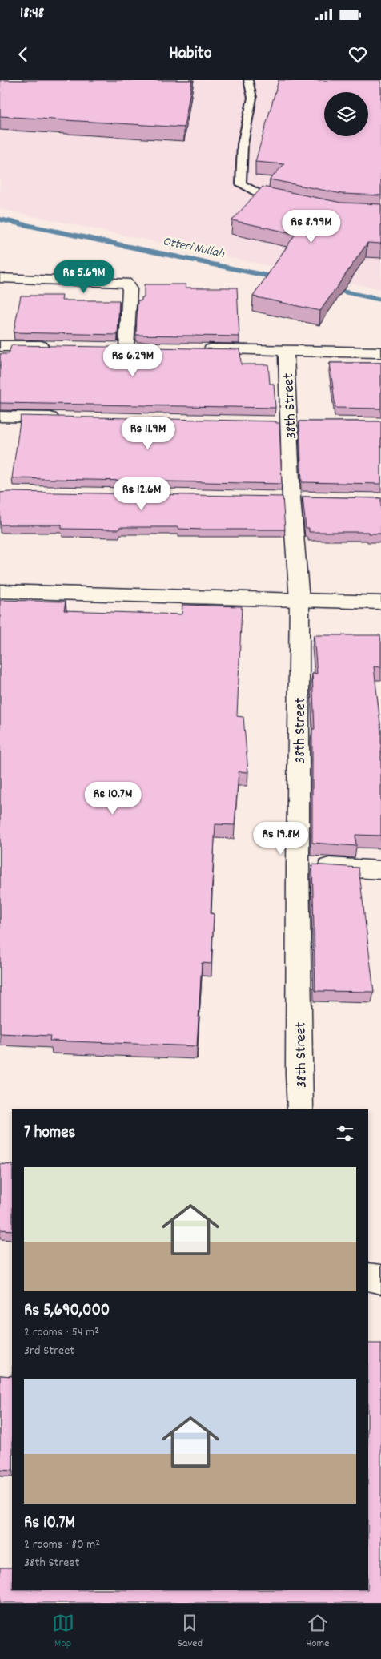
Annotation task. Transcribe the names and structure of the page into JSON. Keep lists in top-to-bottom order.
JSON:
{
  "streets": {
    "street": ["38th Street"]
  },
  "water": ["Otteri Nullah"],
  "page": {
    "status": "18:48",
    "header": "Habito",
    "price": [
      "Rs 8.99M",
      "Rs 5.69M",
      "Rs 6.29M",
      "Rs 11.9M",
      "Rs 12.6M",
      "Rs 10.7M",
      "Rs 19.8M"
    ],
    "heading": "7 homes",
    "list": [
      {
        "name": "Rs 5,690,000",
        "note": "2 rooms · 54 m² · 3rd Street"
      },
      {
        "name": "Rs 10.7M",
        "note": "2 rooms · 80 m² · 38th Street"
      }
    ],
    "tabs": ["Map", "Saved", "Home"]
  }
}
